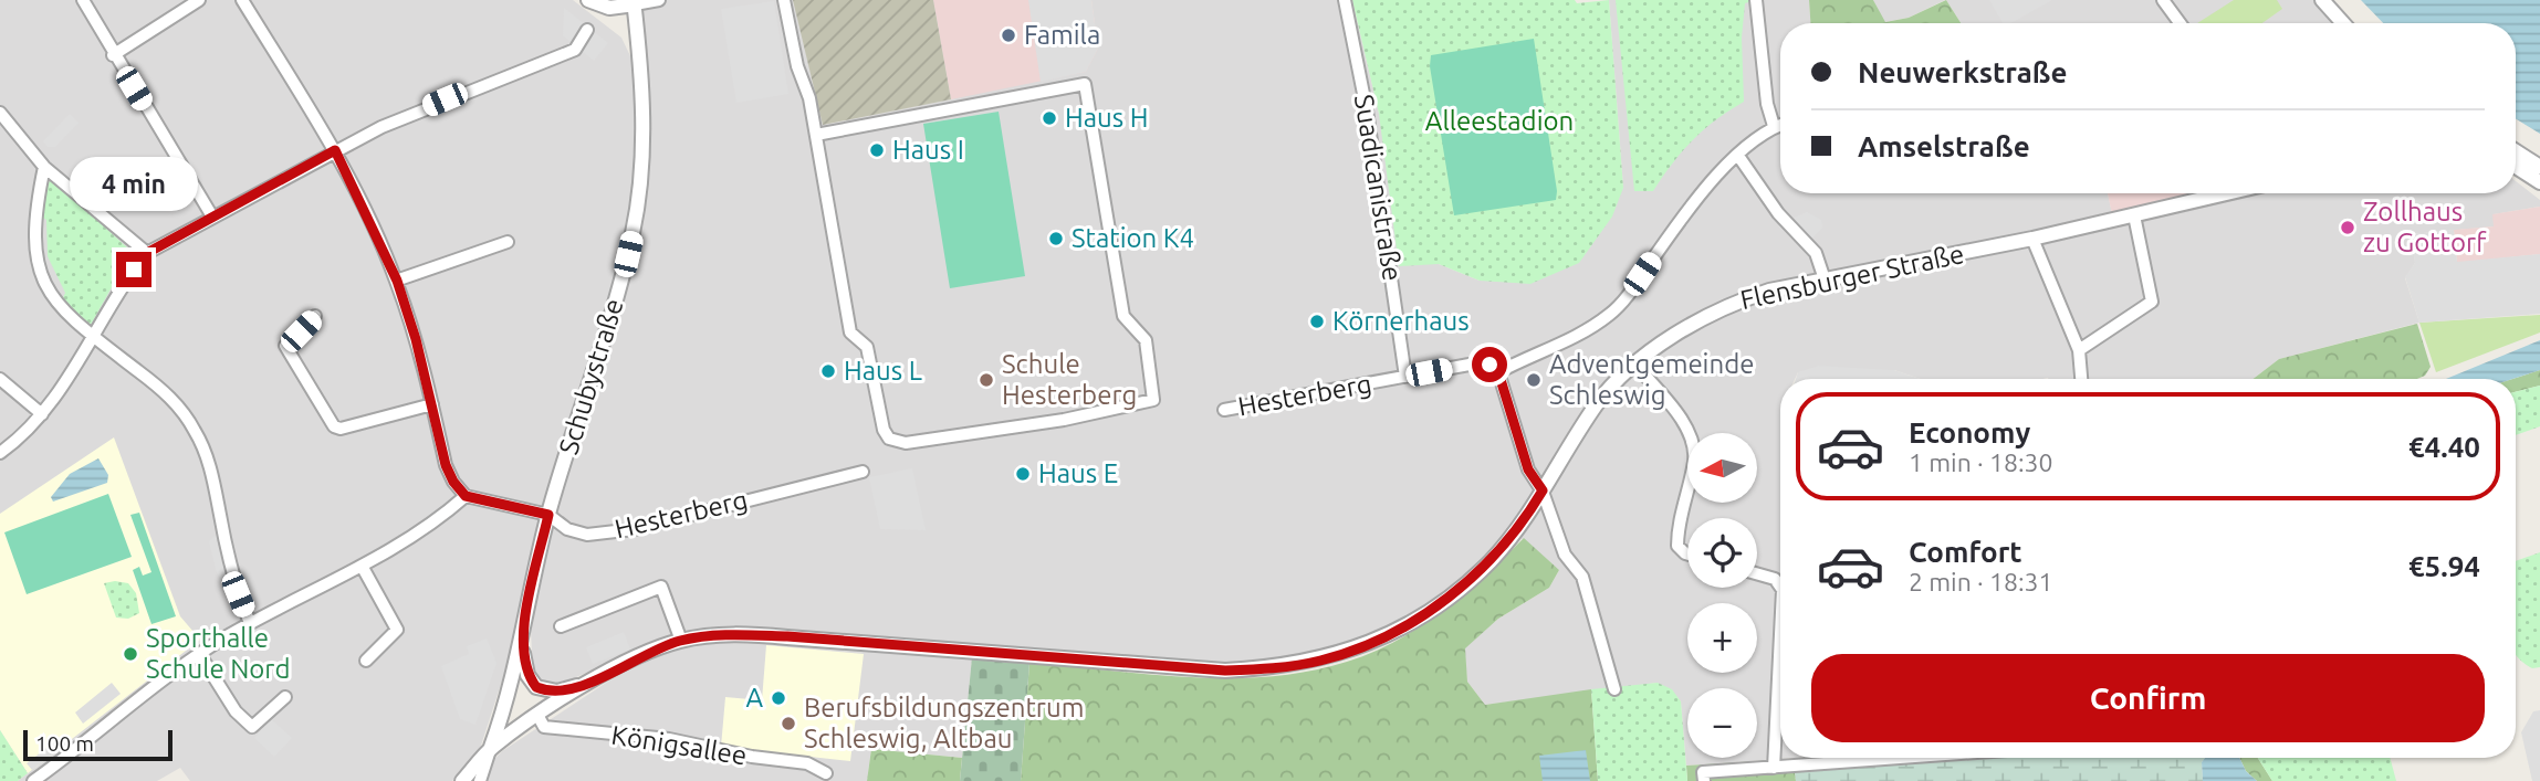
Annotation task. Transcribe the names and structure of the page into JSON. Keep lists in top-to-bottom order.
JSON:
{
  "streets": {
    "street": [
      "Suadicanistraße",
      "Flensburger Straße",
      "Schubystraße",
      "Hesterberg",
      "Königsallee"
    ]
  },
  "crossings": [
    ["Suadicanistraße", "Hesterberg"],
    ["Flensburger Straße", "Schubystraße"],
    ["Flensburger Straße", "Königsallee"],
    ["Schubystraße", "Hesterberg"]
  ],
  "parks": ["Alleestadion"],
  "places": [
    "Famila",
    "Haus H",
    "Haus I",
    "Zollhaus zu Gottorf",
    "Station K4",
    "Körnerhaus",
    "Haus L",
    "Schule Hesterberg",
    "Adventgemeinde Schleswig",
    "Haus E",
    "Sporthalle Schule Nord",
    "A",
    "Berufsbildungszentrum Schleswig, Altbau"
  ],
  "scale_bar": "100 m",
  "north": "left",
  "page": {
    "banner": ["Neuwerkstraße", "Amselstraße"],
    "bubble": "4 min",
    "list": [
      {
        "name": "Economy",
        "note": "1 min · 18:30",
        "value": "€4.40"
      },
      {
        "name": "Comfort",
        "note": "2 min · 18:31",
        "value": "€5.94"
      }
    ],
    "map_buttons": ["+", "−"],
    "buttons": "Confirm",
    "scale": "100 m"
  }
}
